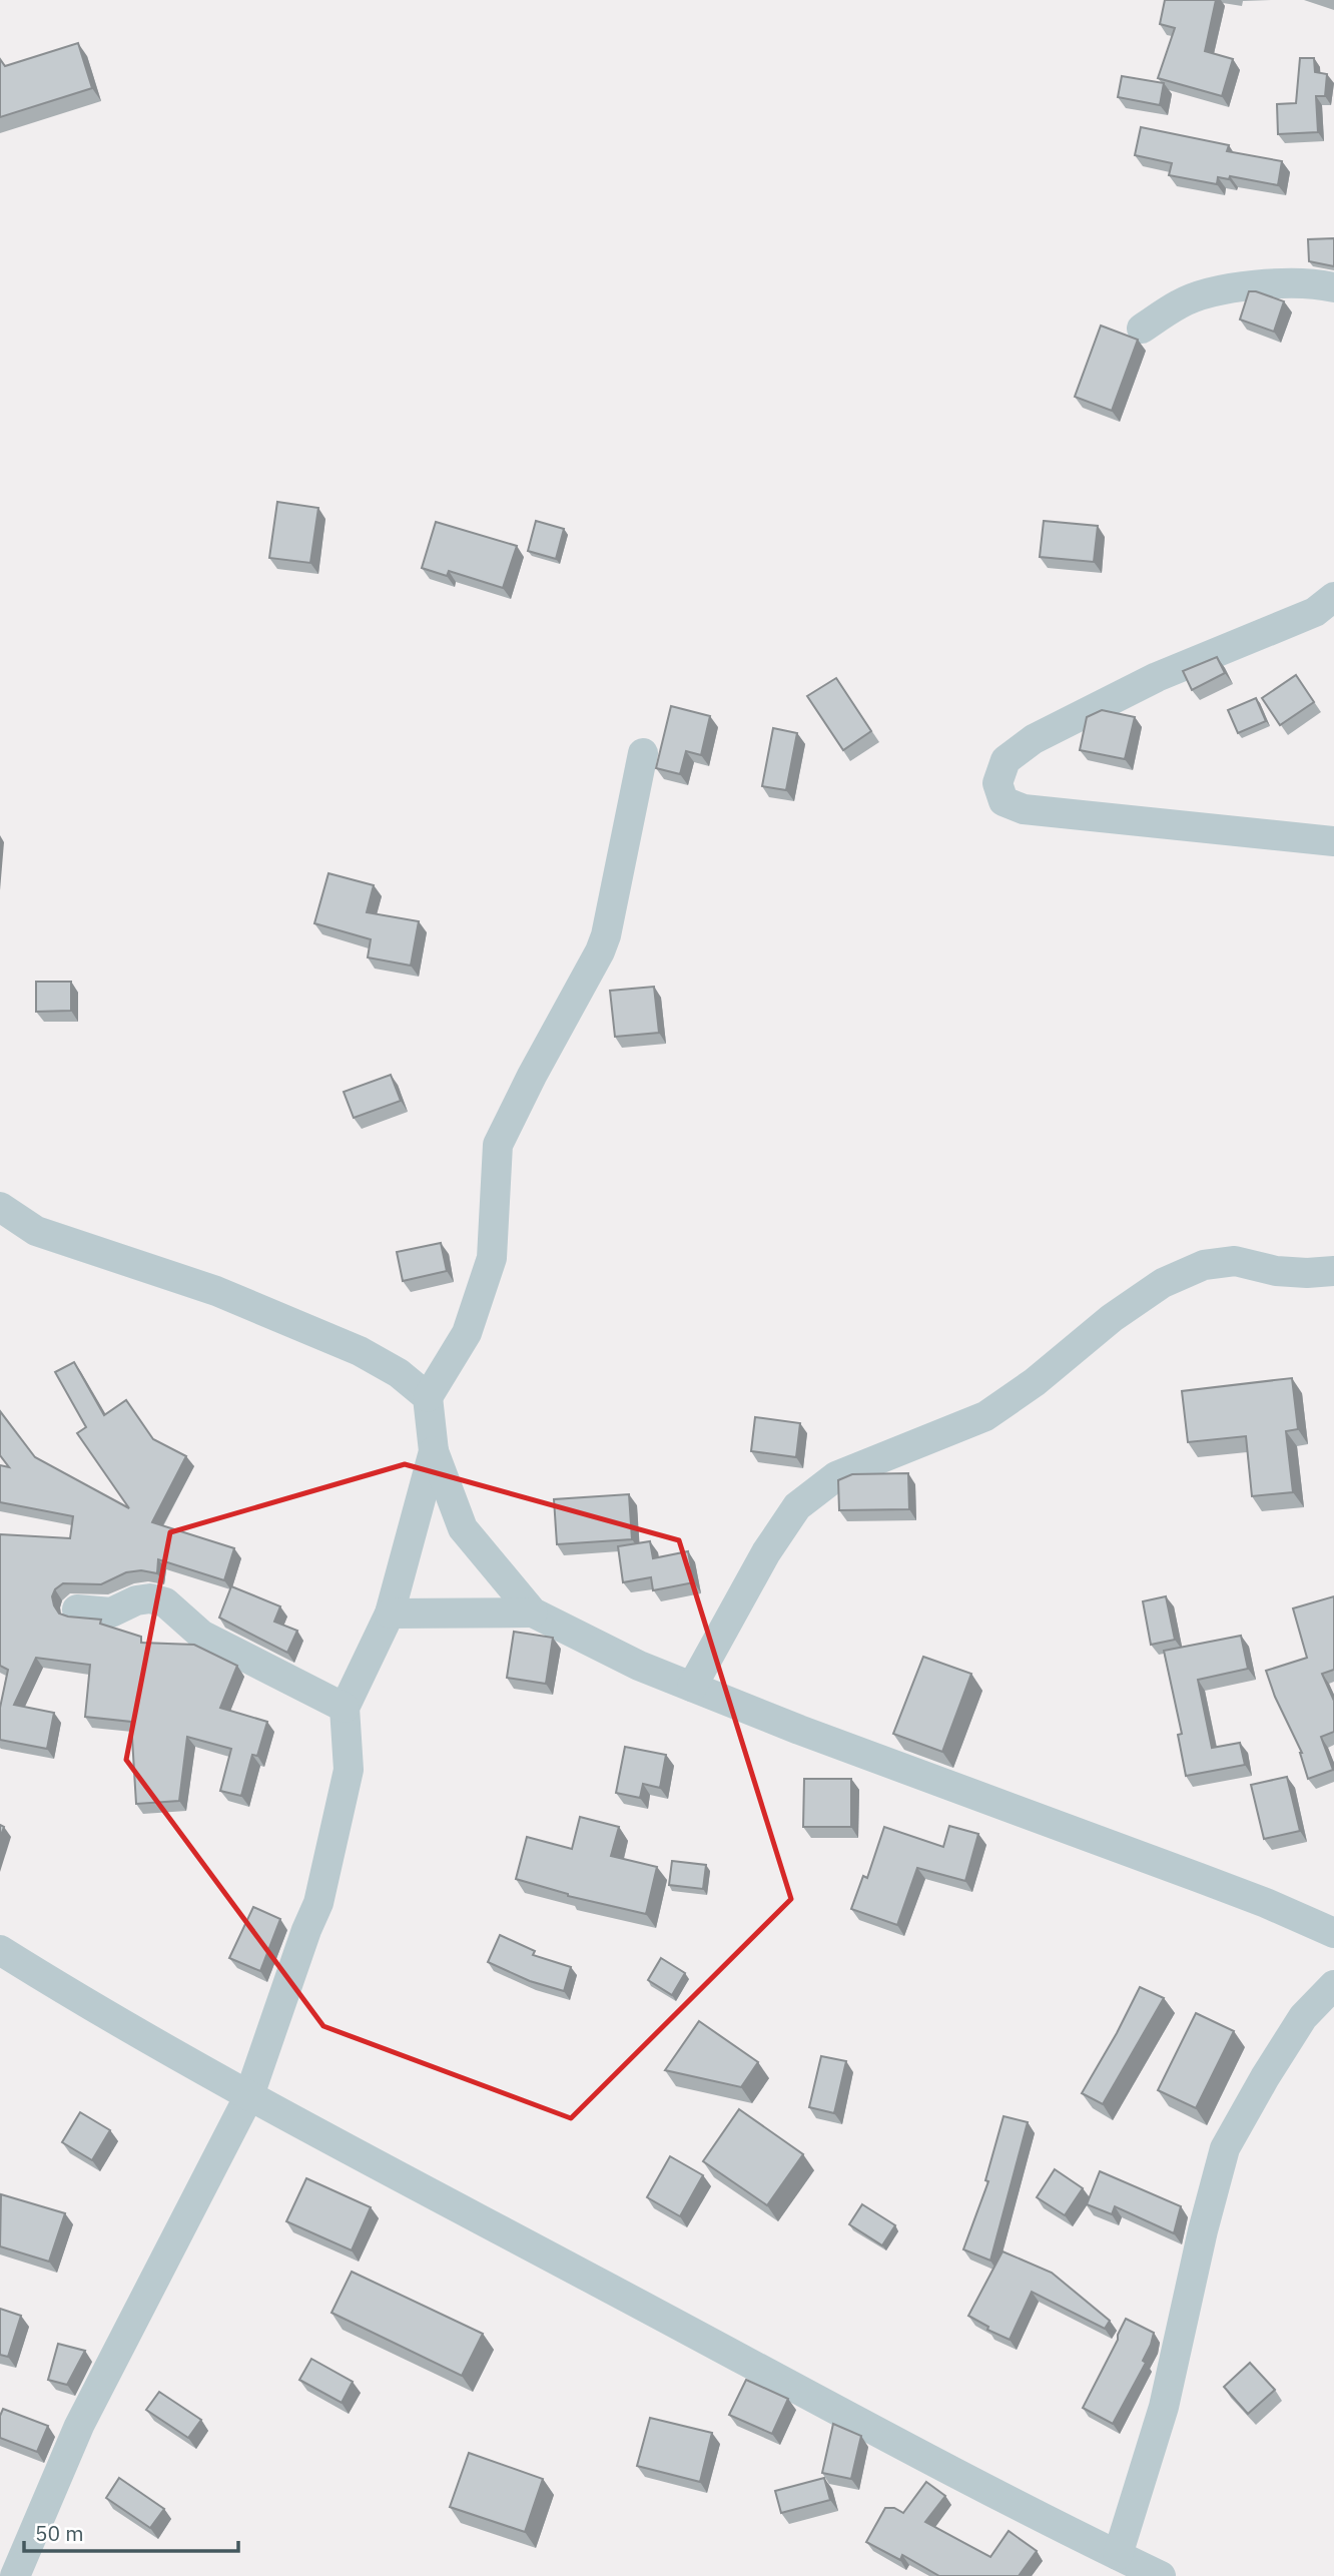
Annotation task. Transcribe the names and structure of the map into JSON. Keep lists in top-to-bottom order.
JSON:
{
  "scale_bar": "50 m"
}
